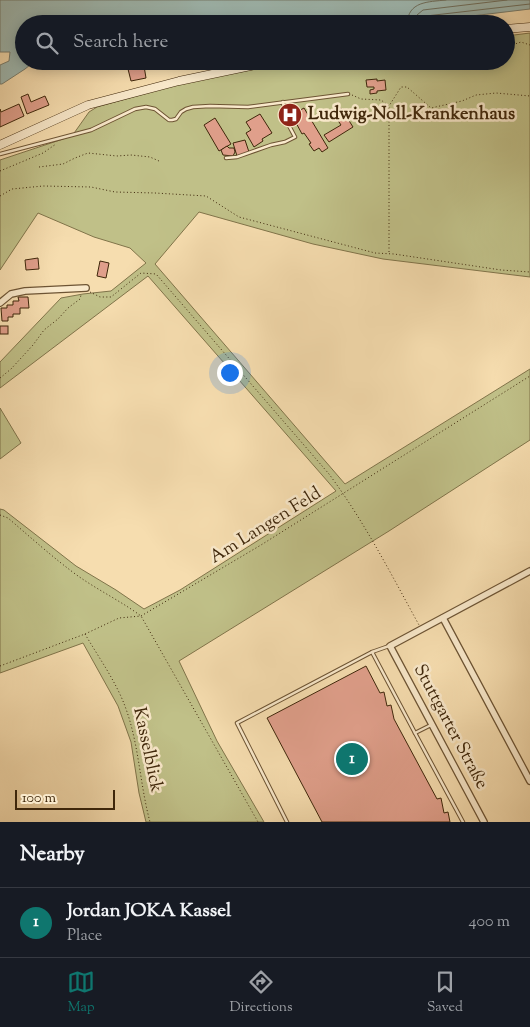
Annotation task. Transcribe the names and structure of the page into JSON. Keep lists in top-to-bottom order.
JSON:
{
  "streets": {
    "street": ["Stuttgarter Straße"],
    "path": ["Am Langen Feld", "Kasselblick"]
  },
  "crossings": [
    ["Am Langen Feld", "Kasselblick"]
  ],
  "places": {
    "hospital": ["Ludwig-Noll-Krankenhaus"]
  },
  "scale_bar": "100 m",
  "page": {
    "search": "Search here",
    "pins": "1",
    "scale": "100 m",
    "heading": "Nearby",
    "list": [
      {
        "mark": "1",
        "name": "Jordan JOKA Kassel",
        "note": "Place",
        "value": "400 m"
      }
    ],
    "nav": ["Map", "Directions", "Saved"]
  }
}
